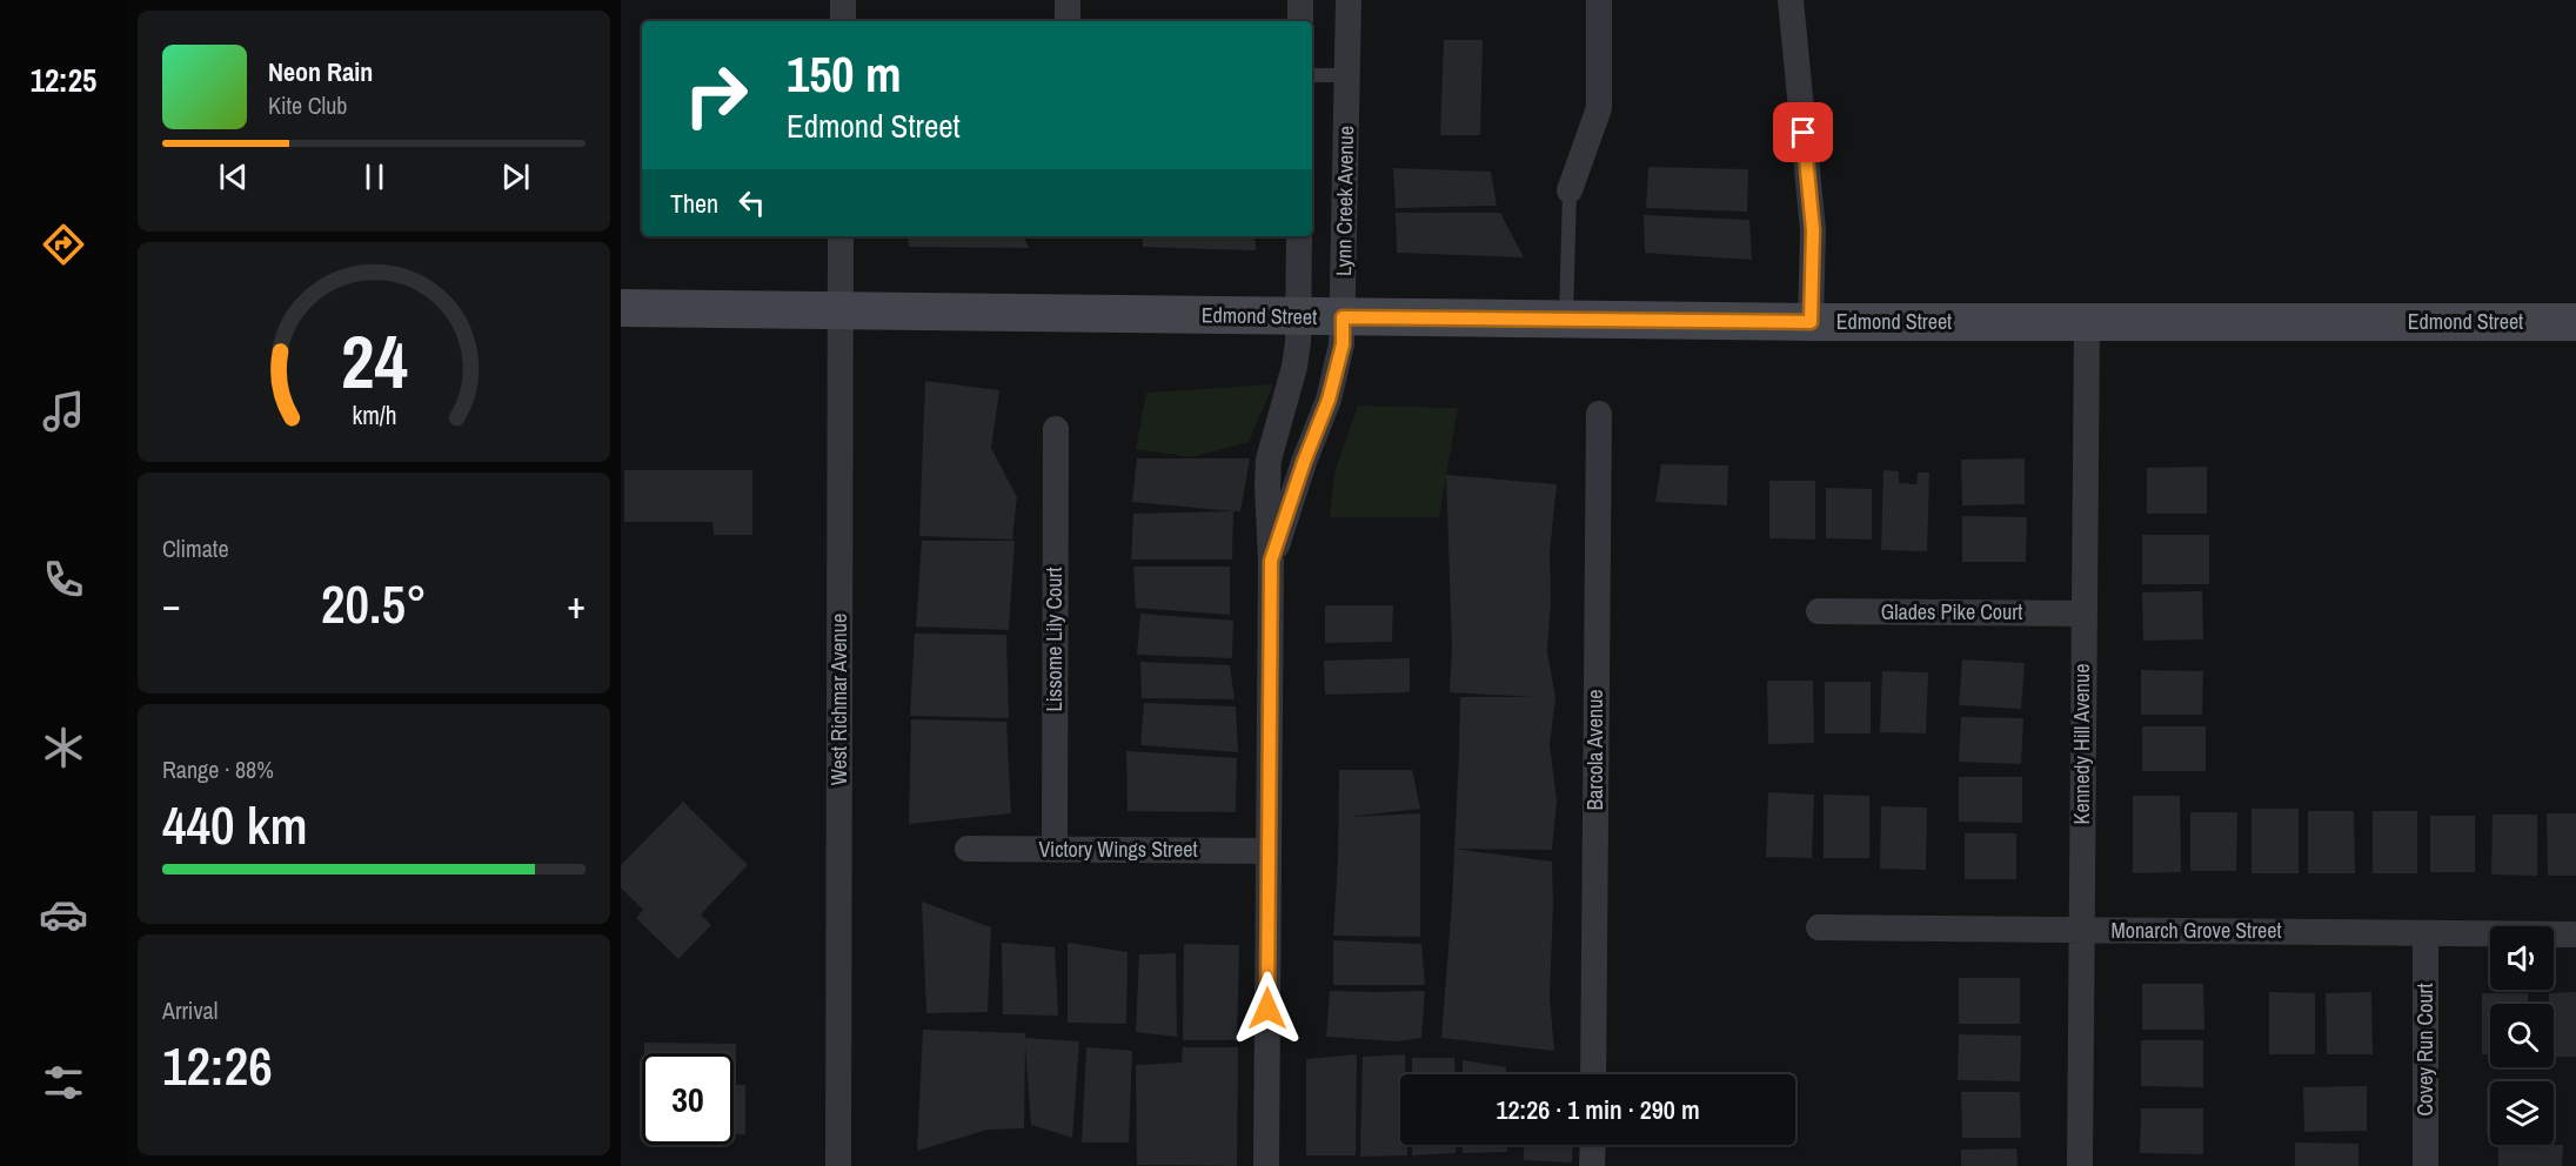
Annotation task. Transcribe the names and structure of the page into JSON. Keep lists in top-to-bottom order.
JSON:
{
  "streets": {
    "street": [
      "Lynn Creek Avenue",
      "Edmond Street",
      "Glades Pike Court",
      "Lissome Lily Court",
      "West Richmar Avenue",
      "Kennedy Hill Avenue",
      "Barcola Avenue",
      "Victory Wings Street",
      "Monarch Grove Street",
      "Covey Run Court"
    ]
  },
  "crossings": [
    ["Lynn Creek Avenue", "Edmond Street"],
    ["Lynn Creek Avenue", "Victory Wings Street"],
    ["Edmond Street", "West Richmar Avenue"],
    ["Edmond Street", "Kennedy Hill Avenue"],
    ["Glades Pike Court", "Kennedy Hill Avenue"],
    ["Lissome Lily Court", "Victory Wings Street"],
    ["Kennedy Hill Avenue", "Monarch Grove Street"],
    ["Monarch Grove Street", "Covey Run Court"]
  ],
  "page": {
    "tabs": "12:25",
    "turn": ["150 m", "Edmond Street"],
    "song": ["Neon Rain", "Kite Club"],
    "then": "Then",
    "tile": [
      "Climate",
      ["Range · 88%", "440 km"],
      ["Arrival", "12:26"]
    ],
    "heat": ["−", "20.5°", "+"],
    "limit": "30",
    "trip": "12:26 · 1 min · 290 m",
    "gauge": ["24", "km/h"]
  }
}
